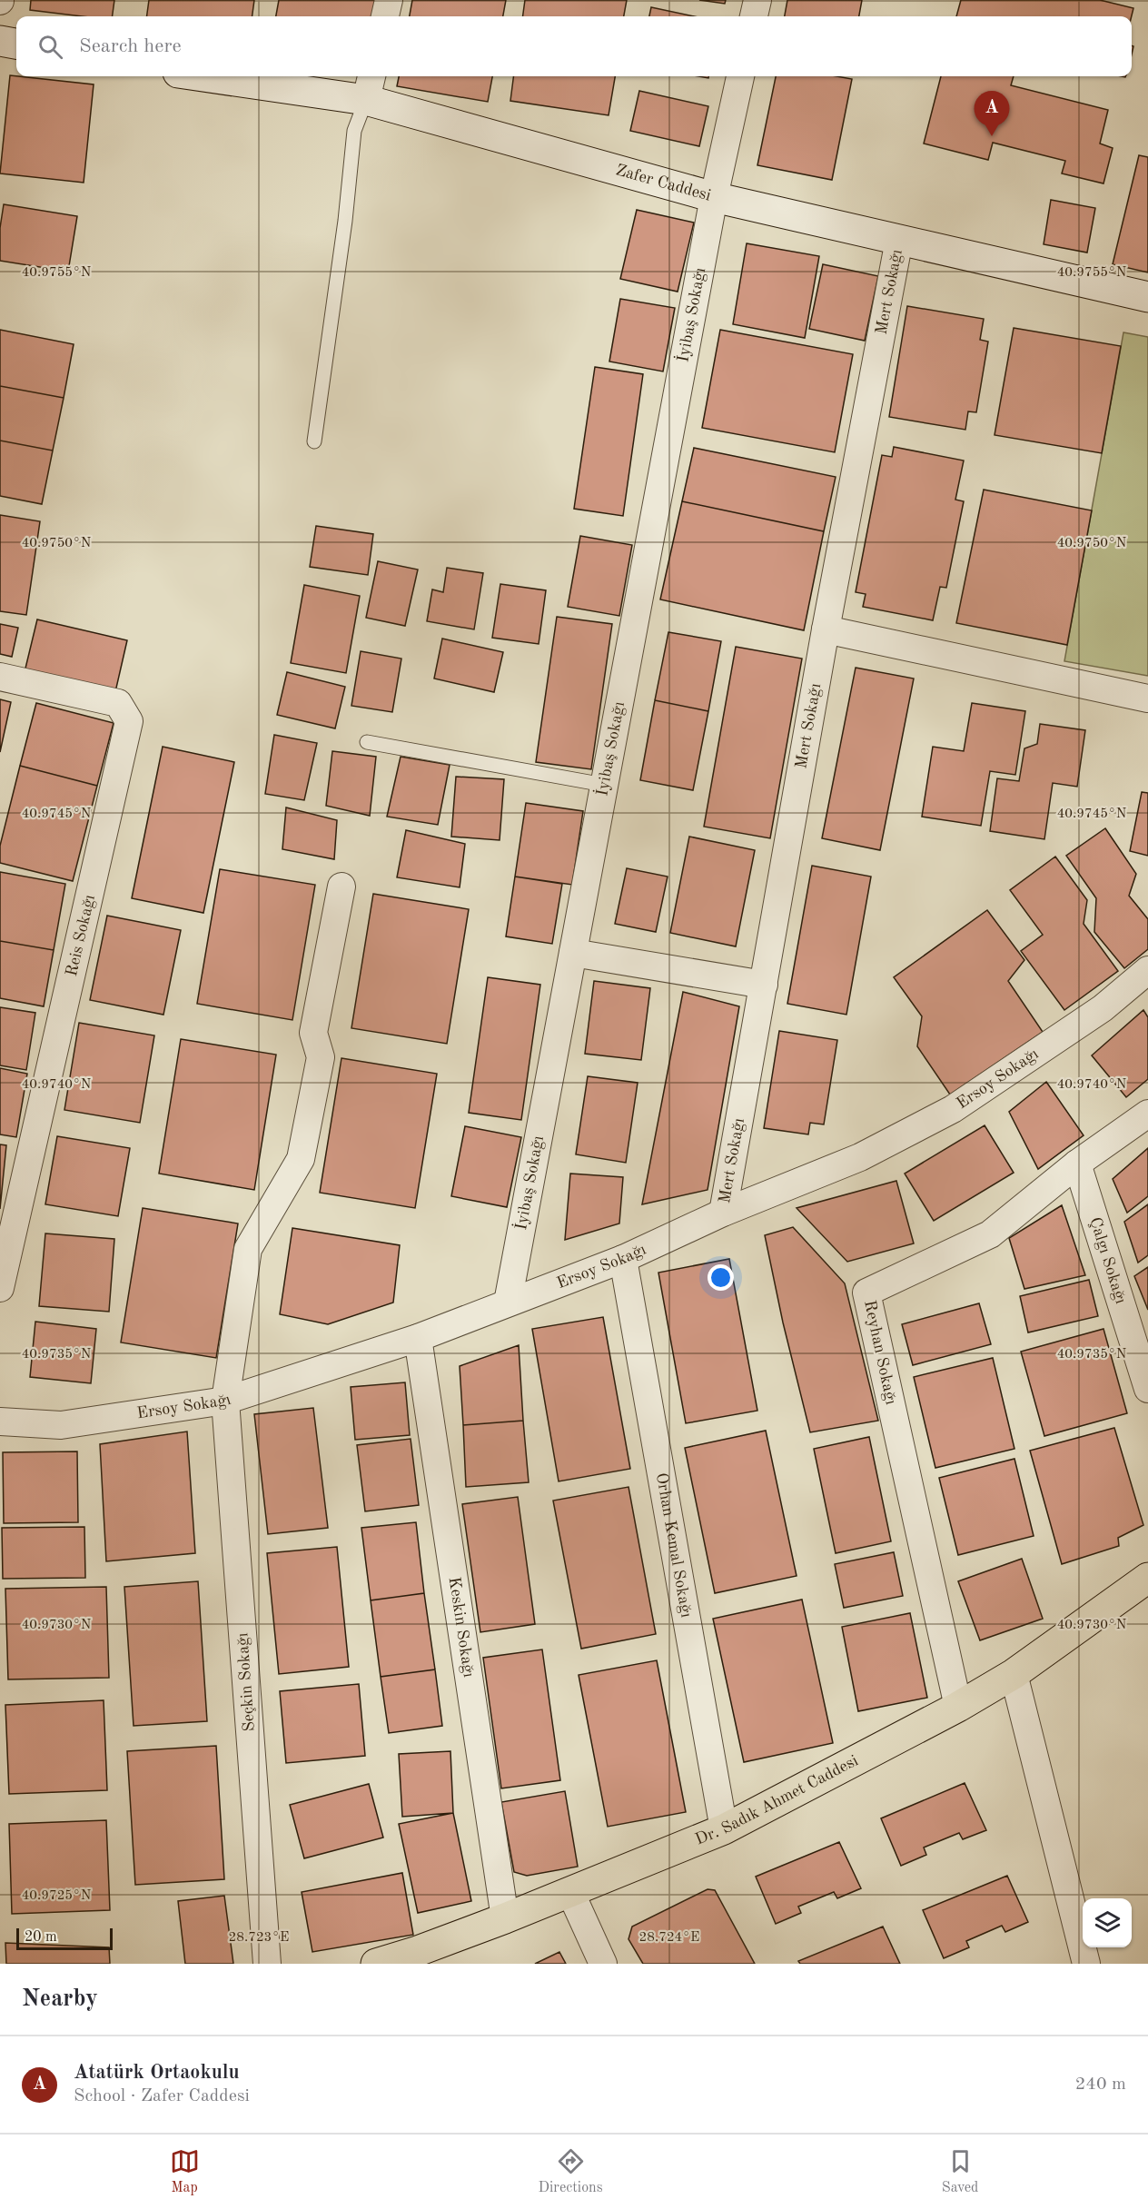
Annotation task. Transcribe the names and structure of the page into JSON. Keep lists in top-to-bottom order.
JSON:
{
  "streets": {
    "main road": ["Dr. Sadık Ahmet Caddesi"],
    "street": [
      "Zafer Caddesi",
      "Mert Sokağı",
      "İyibaş Sokağı",
      "Reis Sokağı",
      "Ersoy Sokağı",
      "Çalgı Sokağı",
      "Reyhan Sokağı",
      "Orhan Kemal Sokağı",
      "Keskin Sokağı",
      "Seçkin Sokağı"
    ]
  },
  "crossings": [
    ["Zafer Caddesi", "Mert Sokağı"],
    ["Zafer Caddesi", "İyibaş Sokağı"],
    ["Mert Sokağı", "Ersoy Sokağı"],
    ["İyibaş Sokağı", "Ersoy Sokağı"],
    ["Ersoy Sokağı", "Orhan Kemal Sokağı"],
    ["Ersoy Sokağı", "Keskin Sokağı"],
    ["Ersoy Sokağı", "Seçkin Sokağı"],
    ["Çalgı Sokağı", "Reyhan Sokağı"],
    ["Reyhan Sokağı", "Dr. Sadık Ahmet Caddesi"],
    ["Orhan Kemal Sokağı", "Dr. Sadık Ahmet Caddesi"],
    ["Keskin Sokağı", "Dr. Sadık Ahmet Caddesi"]
  ],
  "scale_bar": "20 m",
  "page": {
    "search": "Search here",
    "pins": "A",
    "scale": "20 m",
    "heading": "Nearby",
    "list": [
      {
        "mark": "A",
        "name": "Atatürk Ortaokulu",
        "note": "School · Zafer Caddesi",
        "value": "240 m"
      }
    ],
    "nav": ["Map", "Directions", "Saved"]
  },
  "coordinates": [
    "40.9755°N",
    "40.9750°N",
    "40.9745°N",
    "40.9740°N",
    "40.9735°N",
    "40.9730°N",
    "40.9725°N",
    "28.723°E",
    "28.724°E"
  ]
}
